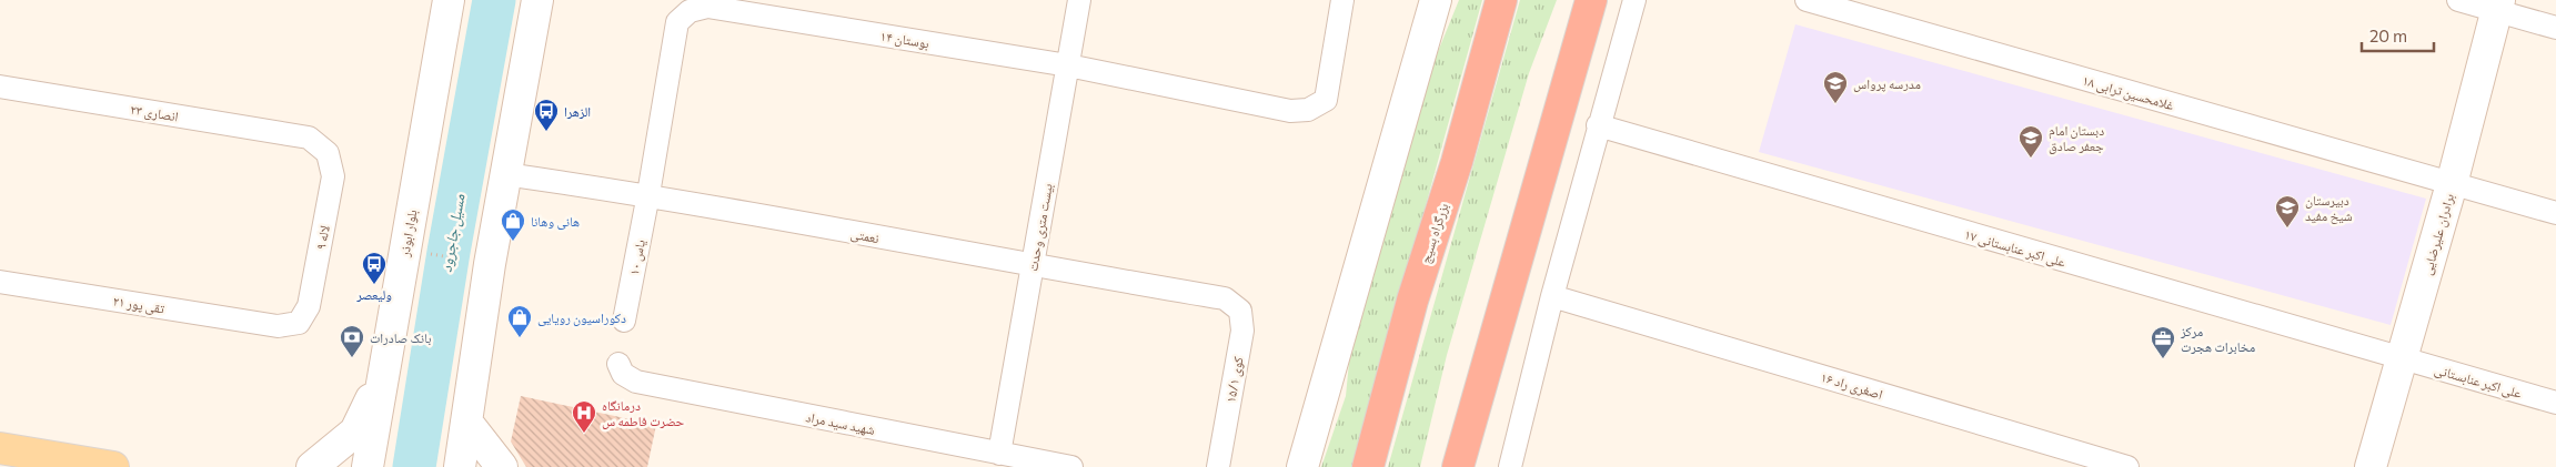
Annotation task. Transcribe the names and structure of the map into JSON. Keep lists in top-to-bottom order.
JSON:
{
  "streets": {
    "highway": ["بزرگراه بسیج"],
    "main road": ["بلوار ابوذر", "برادران علیرضایی"],
    "street": [
      "بوستان ۱۴",
      "غلامحسین ترابی ۱۸",
      "انصاری ۲۳",
      "بیست متری وحدت",
      "نعمتی",
      "لاله ۹",
      "علی اکبر عنابستانی ۱۷",
      "یاس ۱۰",
      "تقی پور ۲۱",
      "کوی ۱۵/۱",
      "علی اکبر عنابستانی",
      "اصغری راد ۱۶",
      "شهید سید مراد"
    ]
  },
  "crossings": [
    ["بوستان ۱۴", "بیست متری وحدت"],
    ["بوستان ۱۴", "نعمتی"],
    ["بوستان ۱۴", "یاس ۱۰"],
    ["غلامحسین ترابی ۱۸", "برادران علیرضایی"],
    ["انصاری ۲۳", "لاله ۹"],
    ["بیست متری وحدت", "نعمتی"],
    ["بیست متری وحدت", "شهید سید مراد"],
    ["برادران علیرضایی", "علی اکبر عنابستانی ۱۷"],
    ["برادران علیرضایی", "علی اکبر عنابستانی"],
    ["نعمتی", "یاس ۱۰"],
    ["نعمتی", "کوی ۱۵/۱"],
    ["لاله ۹", "تقی پور ۲۱"],
    ["علی اکبر عنابستانی ۱۷", "علی اکبر عنابستانی"]
  ],
  "water": ["مسیل جاجرود"],
  "places": {
    "school or university": ["مدرسه پرواس", "دبستان امام جعفر صادق", "دبیرستان شیخ مفید"],
    "bus stop": ["الزهرا", "ولیعصر"],
    "shop": ["هانی وهانا", "دکوراسیون رویایی"],
    "bank": ["بانک صادرات"],
    "office": ["مرکز مخابرات هجرت"],
    "hospital": ["درمانگاه حضرت فاطمه س"]
  },
  "scale_bar": "20 m"
}
